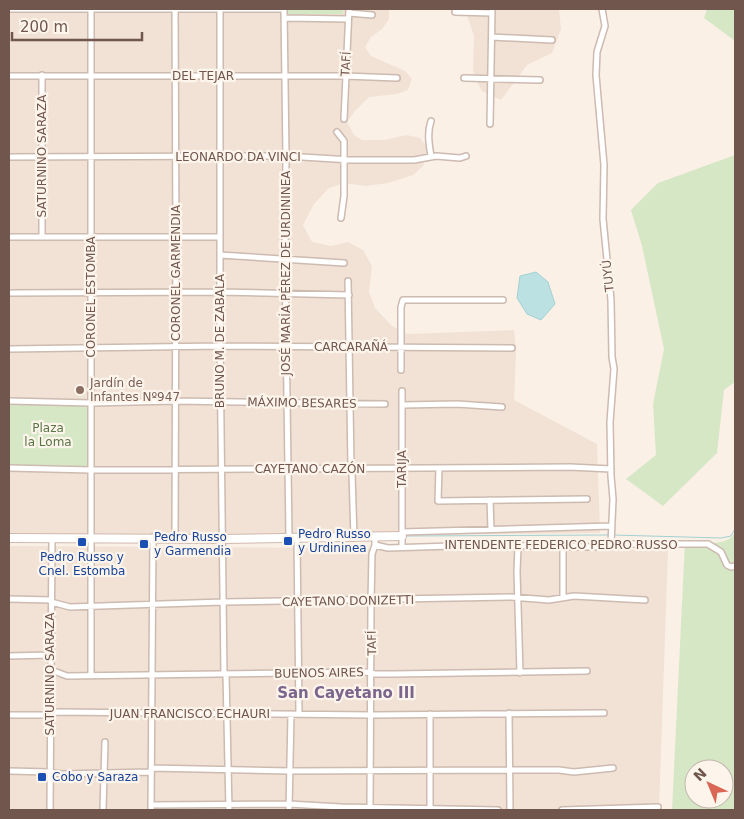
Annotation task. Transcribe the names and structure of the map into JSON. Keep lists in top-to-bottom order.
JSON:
{
  "streets": {
    "street": [
      "TAFÍ",
      "DEL TEJAR",
      "SATURNINO SARAZA",
      "LEONARDO DA VINCI",
      "CORONEL GARMENDIA",
      "JOSÉ MARÍA PÉREZ DE URDININEA",
      "TUYÚ",
      "CORONEL ESTOMBA",
      "BRUNO M. DE ZABALA",
      "CARCARAÑÁ",
      "MÁXIMO BESARES",
      "CAYETANO CAZÓN",
      "TARIJA",
      "INTENDENTE FEDERICO PEDRO RUSSO",
      "CAYETANO DONIZETTI",
      "BUENOS AIRES",
      "JUAN FRANCISCO ECHAURI"
    ]
  },
  "crossings": [
    ["TAFÍ", "DEL TEJAR"],
    ["TAFÍ", "INTENDENTE FEDERICO PEDRO RUSSO"],
    ["TAFÍ", "CAYETANO DONIZETTI"],
    ["TAFÍ", "BUENOS AIRES"],
    ["TAFÍ", "JUAN FRANCISCO ECHAURI"],
    ["DEL TEJAR", "SATURNINO SARAZA"],
    ["DEL TEJAR", "CORONEL GARMENDIA"],
    ["DEL TEJAR", "JOSÉ MARÍA PÉREZ DE URDININEA"],
    ["DEL TEJAR", "CORONEL ESTOMBA"],
    ["DEL TEJAR", "BRUNO M. DE ZABALA"],
    ["SATURNINO SARAZA", "LEONARDO DA VINCI"],
    ["SATURNINO SARAZA", "INTENDENTE FEDERICO PEDRO RUSSO"],
    ["SATURNINO SARAZA", "CAYETANO DONIZETTI"],
    ["SATURNINO SARAZA", "BUENOS AIRES"],
    ["SATURNINO SARAZA", "JUAN FRANCISCO ECHAURI"],
    ["LEONARDO DA VINCI", "CORONEL GARMENDIA"],
    ["LEONARDO DA VINCI", "JOSÉ MARÍA PÉREZ DE URDININEA"],
    ["LEONARDO DA VINCI", "CORONEL ESTOMBA"],
    ["LEONARDO DA VINCI", "BRUNO M. DE ZABALA"],
    ["CORONEL GARMENDIA", "CARCARAÑÁ"],
    ["CORONEL GARMENDIA", "MÁXIMO BESARES"],
    ["CORONEL GARMENDIA", "CAYETANO CAZÓN"],
    ["CORONEL GARMENDIA", "INTENDENTE FEDERICO PEDRO RUSSO"],
    ["JOSÉ MARÍA PÉREZ DE URDININEA", "CARCARAÑÁ"],
    ["JOSÉ MARÍA PÉREZ DE URDININEA", "MÁXIMO BESARES"],
    ["JOSÉ MARÍA PÉREZ DE URDININEA", "CAYETANO CAZÓN"],
    ["JOSÉ MARÍA PÉREZ DE URDININEA", "INTENDENTE FEDERICO PEDRO RUSSO"],
    ["JOSÉ MARÍA PÉREZ DE URDININEA", "CAYETANO DONIZETTI"],
    ["JOSÉ MARÍA PÉREZ DE URDININEA", "BUENOS AIRES"],
    ["JOSÉ MARÍA PÉREZ DE URDININEA", "JUAN FRANCISCO ECHAURI"],
    ["TUYÚ", "CAYETANO CAZÓN"],
    ["TUYÚ", "INTENDENTE FEDERICO PEDRO RUSSO"],
    ["CORONEL ESTOMBA", "CARCARAÑÁ"],
    ["CORONEL ESTOMBA", "MÁXIMO BESARES"],
    ["CORONEL ESTOMBA", "CAYETANO CAZÓN"],
    ["CORONEL ESTOMBA", "INTENDENTE FEDERICO PEDRO RUSSO"],
    ["CORONEL ESTOMBA", "CAYETANO DONIZETTI"],
    ["CORONEL ESTOMBA", "BUENOS AIRES"],
    ["BRUNO M. DE ZABALA", "CARCARAÑÁ"],
    ["BRUNO M. DE ZABALA", "MÁXIMO BESARES"],
    ["BRUNO M. DE ZABALA", "CAYETANO CAZÓN"],
    ["BRUNO M. DE ZABALA", "INTENDENTE FEDERICO PEDRO RUSSO"],
    ["BRUNO M. DE ZABALA", "CAYETANO DONIZETTI"],
    ["BRUNO M. DE ZABALA", "BUENOS AIRES"],
    ["CAYETANO CAZÓN", "TARIJA"],
    ["TARIJA", "INTENDENTE FEDERICO PEDRO RUSSO"]
  ],
  "districts": ["San Cayetano III"],
  "parks": ["Plaza la Loma"],
  "places": {
    "other": ["Jardín de Infantes Nº947"],
    "transit": [
      "Pedro Russo y Urdininea",
      "Pedro Russo y Cnel. Estomba",
      "Pedro Russo y Garmendia",
      "Cobo y Saraza"
    ]
  },
  "scale_bar": "200 m",
  "north": "top left"
}
